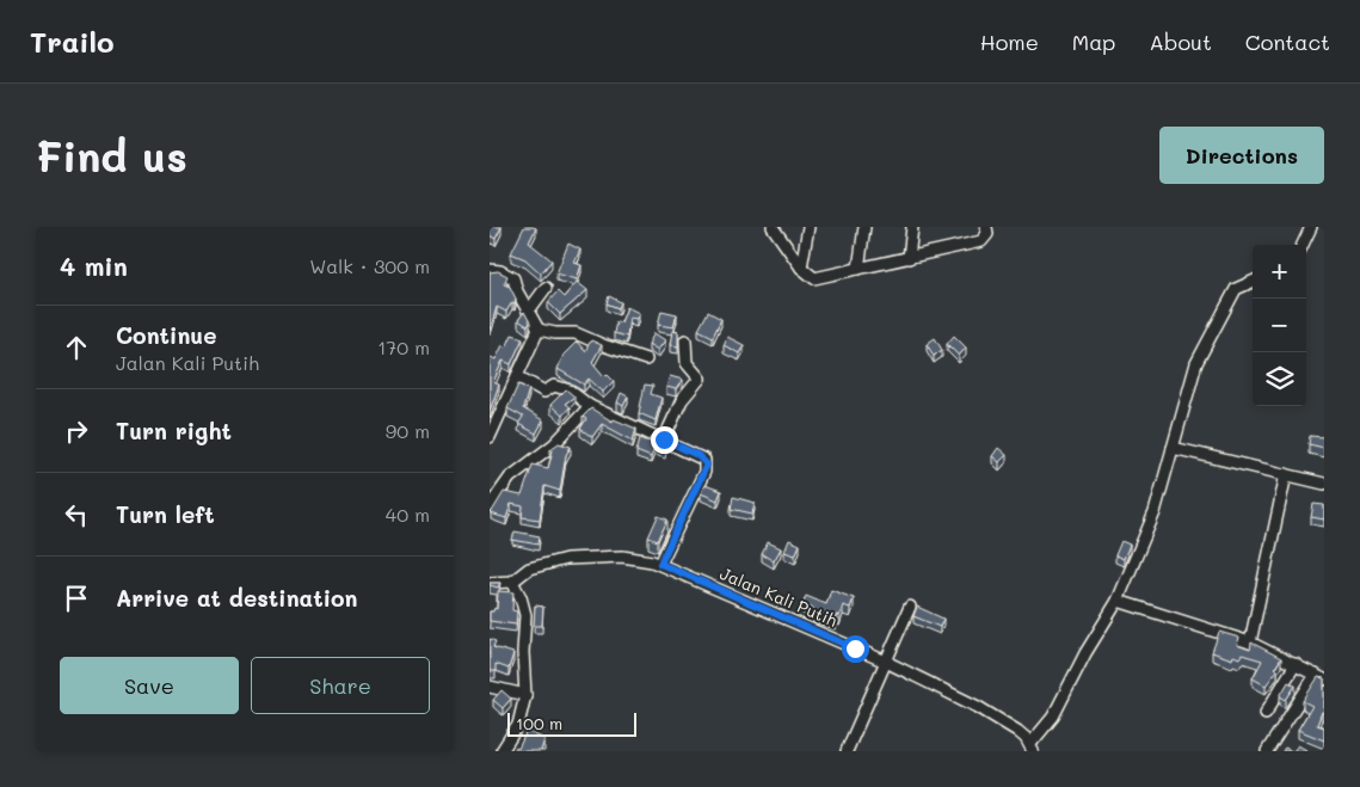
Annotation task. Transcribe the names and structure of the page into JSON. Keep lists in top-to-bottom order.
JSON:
{
  "streets": {
    "street": ["Jalan Kali Putih"]
  },
  "scale_bar": "100 m",
  "page": {
    "header": "Trailo",
    "nav": [
      "Home",
      "Map",
      "About",
      "Contact"
    ],
    "buttons": [
      "Directions",
      ["Save", "Share"]
    ],
    "title": "Find us",
    "heading": ["4 min", "Walk · 300 m"],
    "map_buttons": ["+", "−"],
    "list": [
      ["Continue", "Jalan Kali Putih", "170 m"],
      ["Turn right", "90 m"],
      ["Turn left", "40 m"],
      "Arrive at destination"
    ],
    "scale": "100 m"
  }
}
